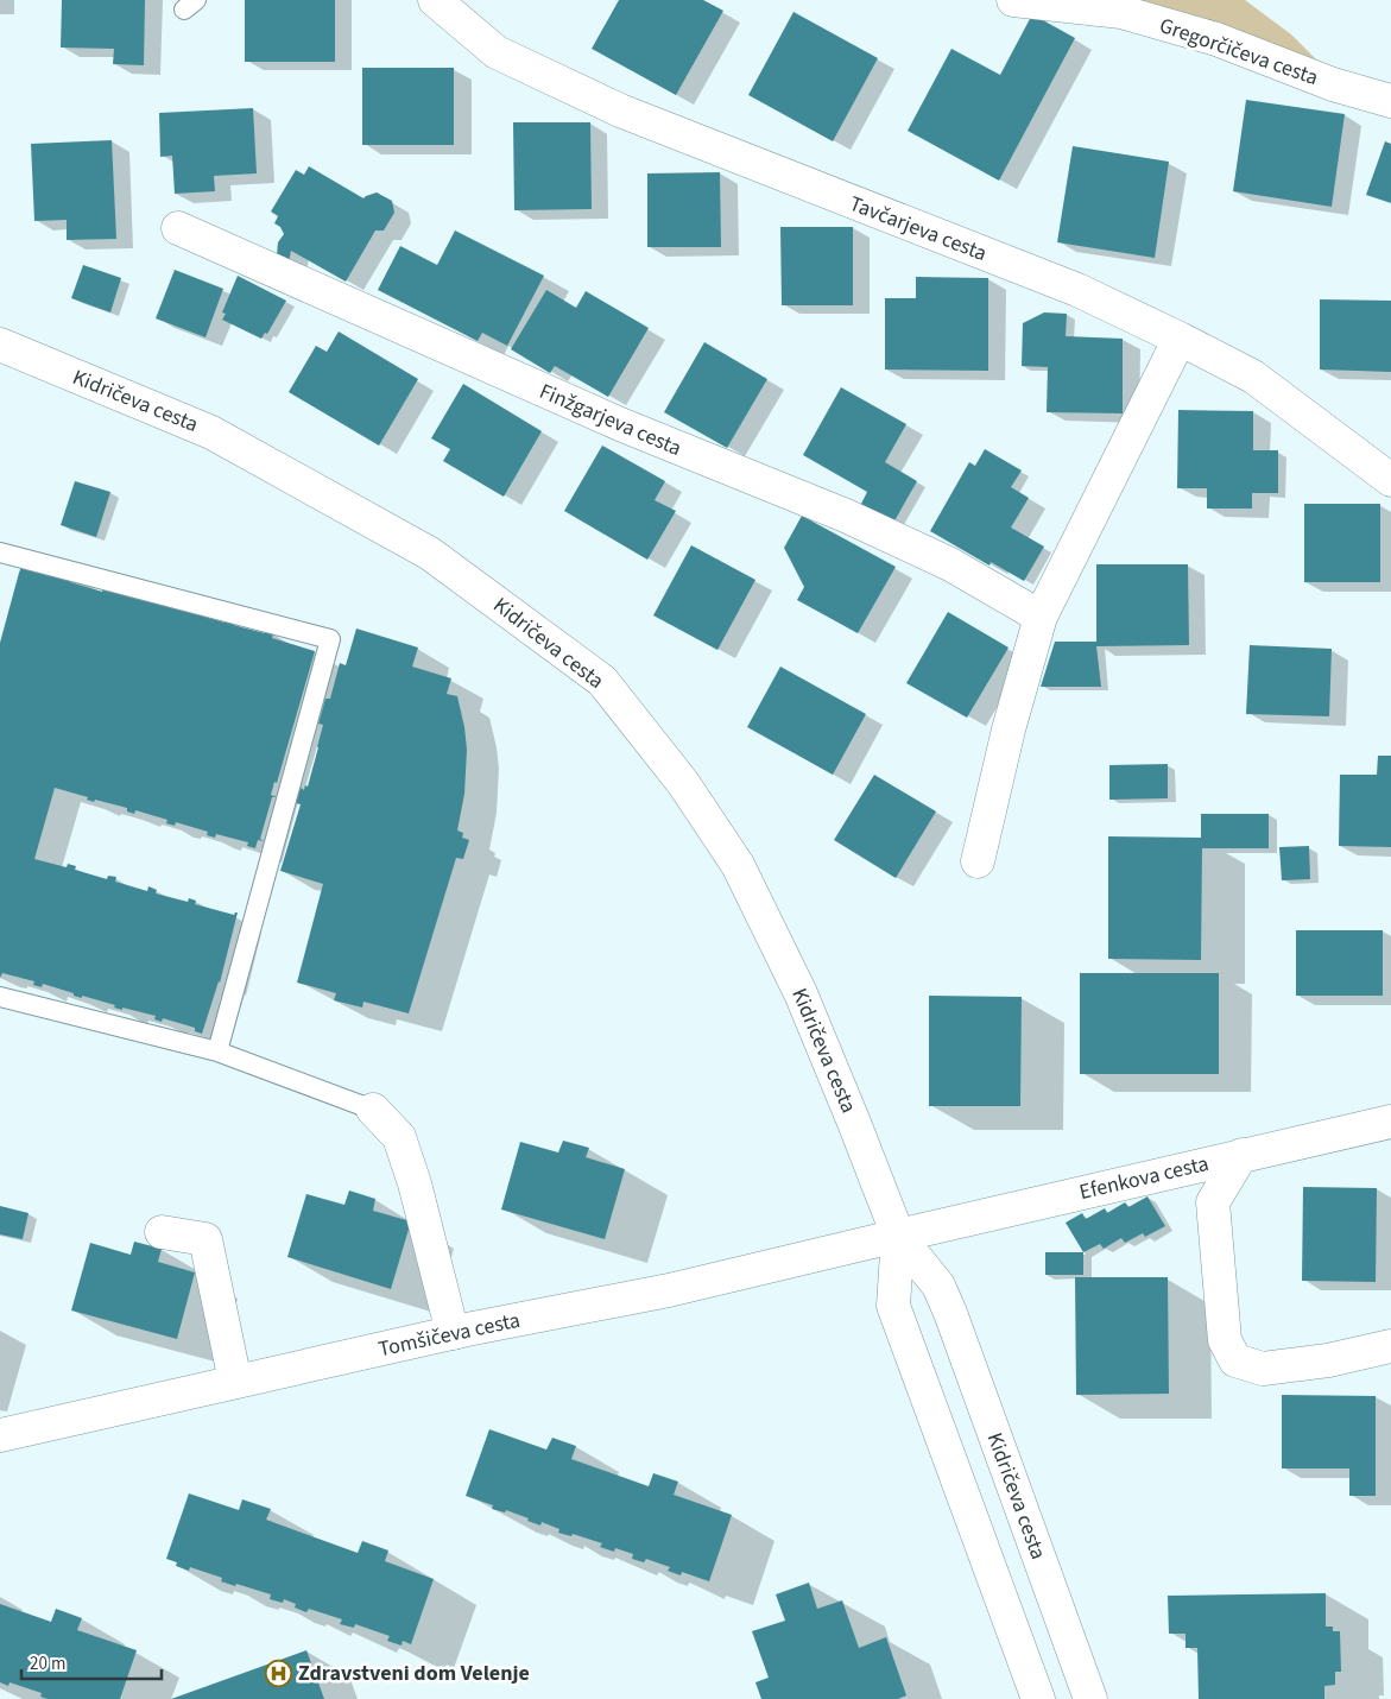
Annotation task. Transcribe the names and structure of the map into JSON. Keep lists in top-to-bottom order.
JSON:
{
  "streets": {
    "street": [
      "Gregorčičeva cesta",
      "Tavčarjeva cesta",
      "Kidričeva cesta",
      "Finžgarjeva cesta",
      "Efenkova cesta",
      "Tomšičeva cesta"
    ]
  },
  "crossings": [
    ["Kidričeva cesta", "Efenkova cesta"],
    ["Kidričeva cesta", "Tomšičeva cesta"],
    ["Efenkova cesta", "Tomšičeva cesta"]
  ],
  "places": {
    "hospital": ["Zdravstveni dom Velenje"]
  },
  "scale_bar": "20 m"
}
